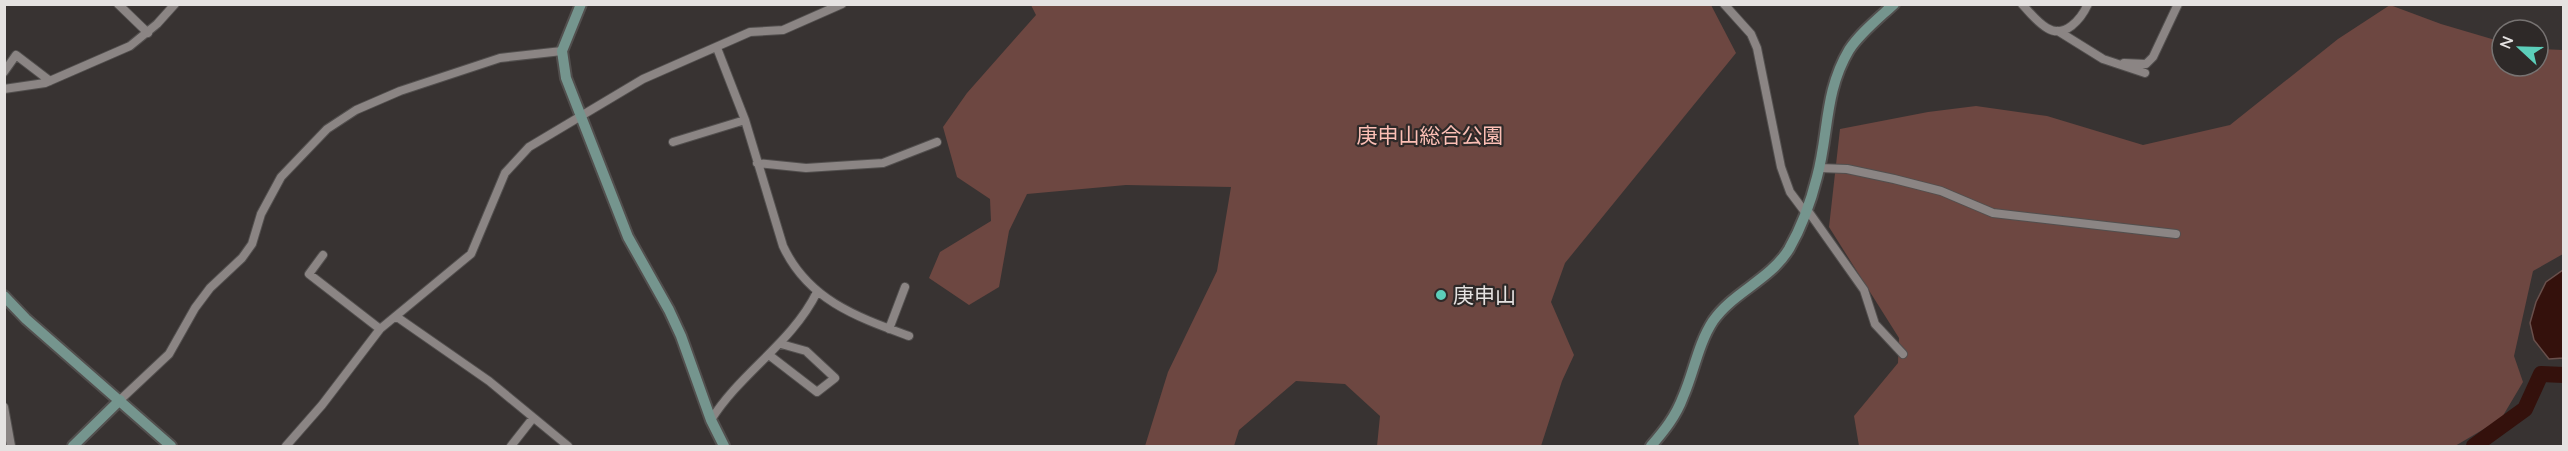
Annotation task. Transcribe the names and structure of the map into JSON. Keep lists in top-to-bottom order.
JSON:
{
  "parks": ["庚申山総合公園"],
  "places": ["庚申山"],
  "north": "left"
}
